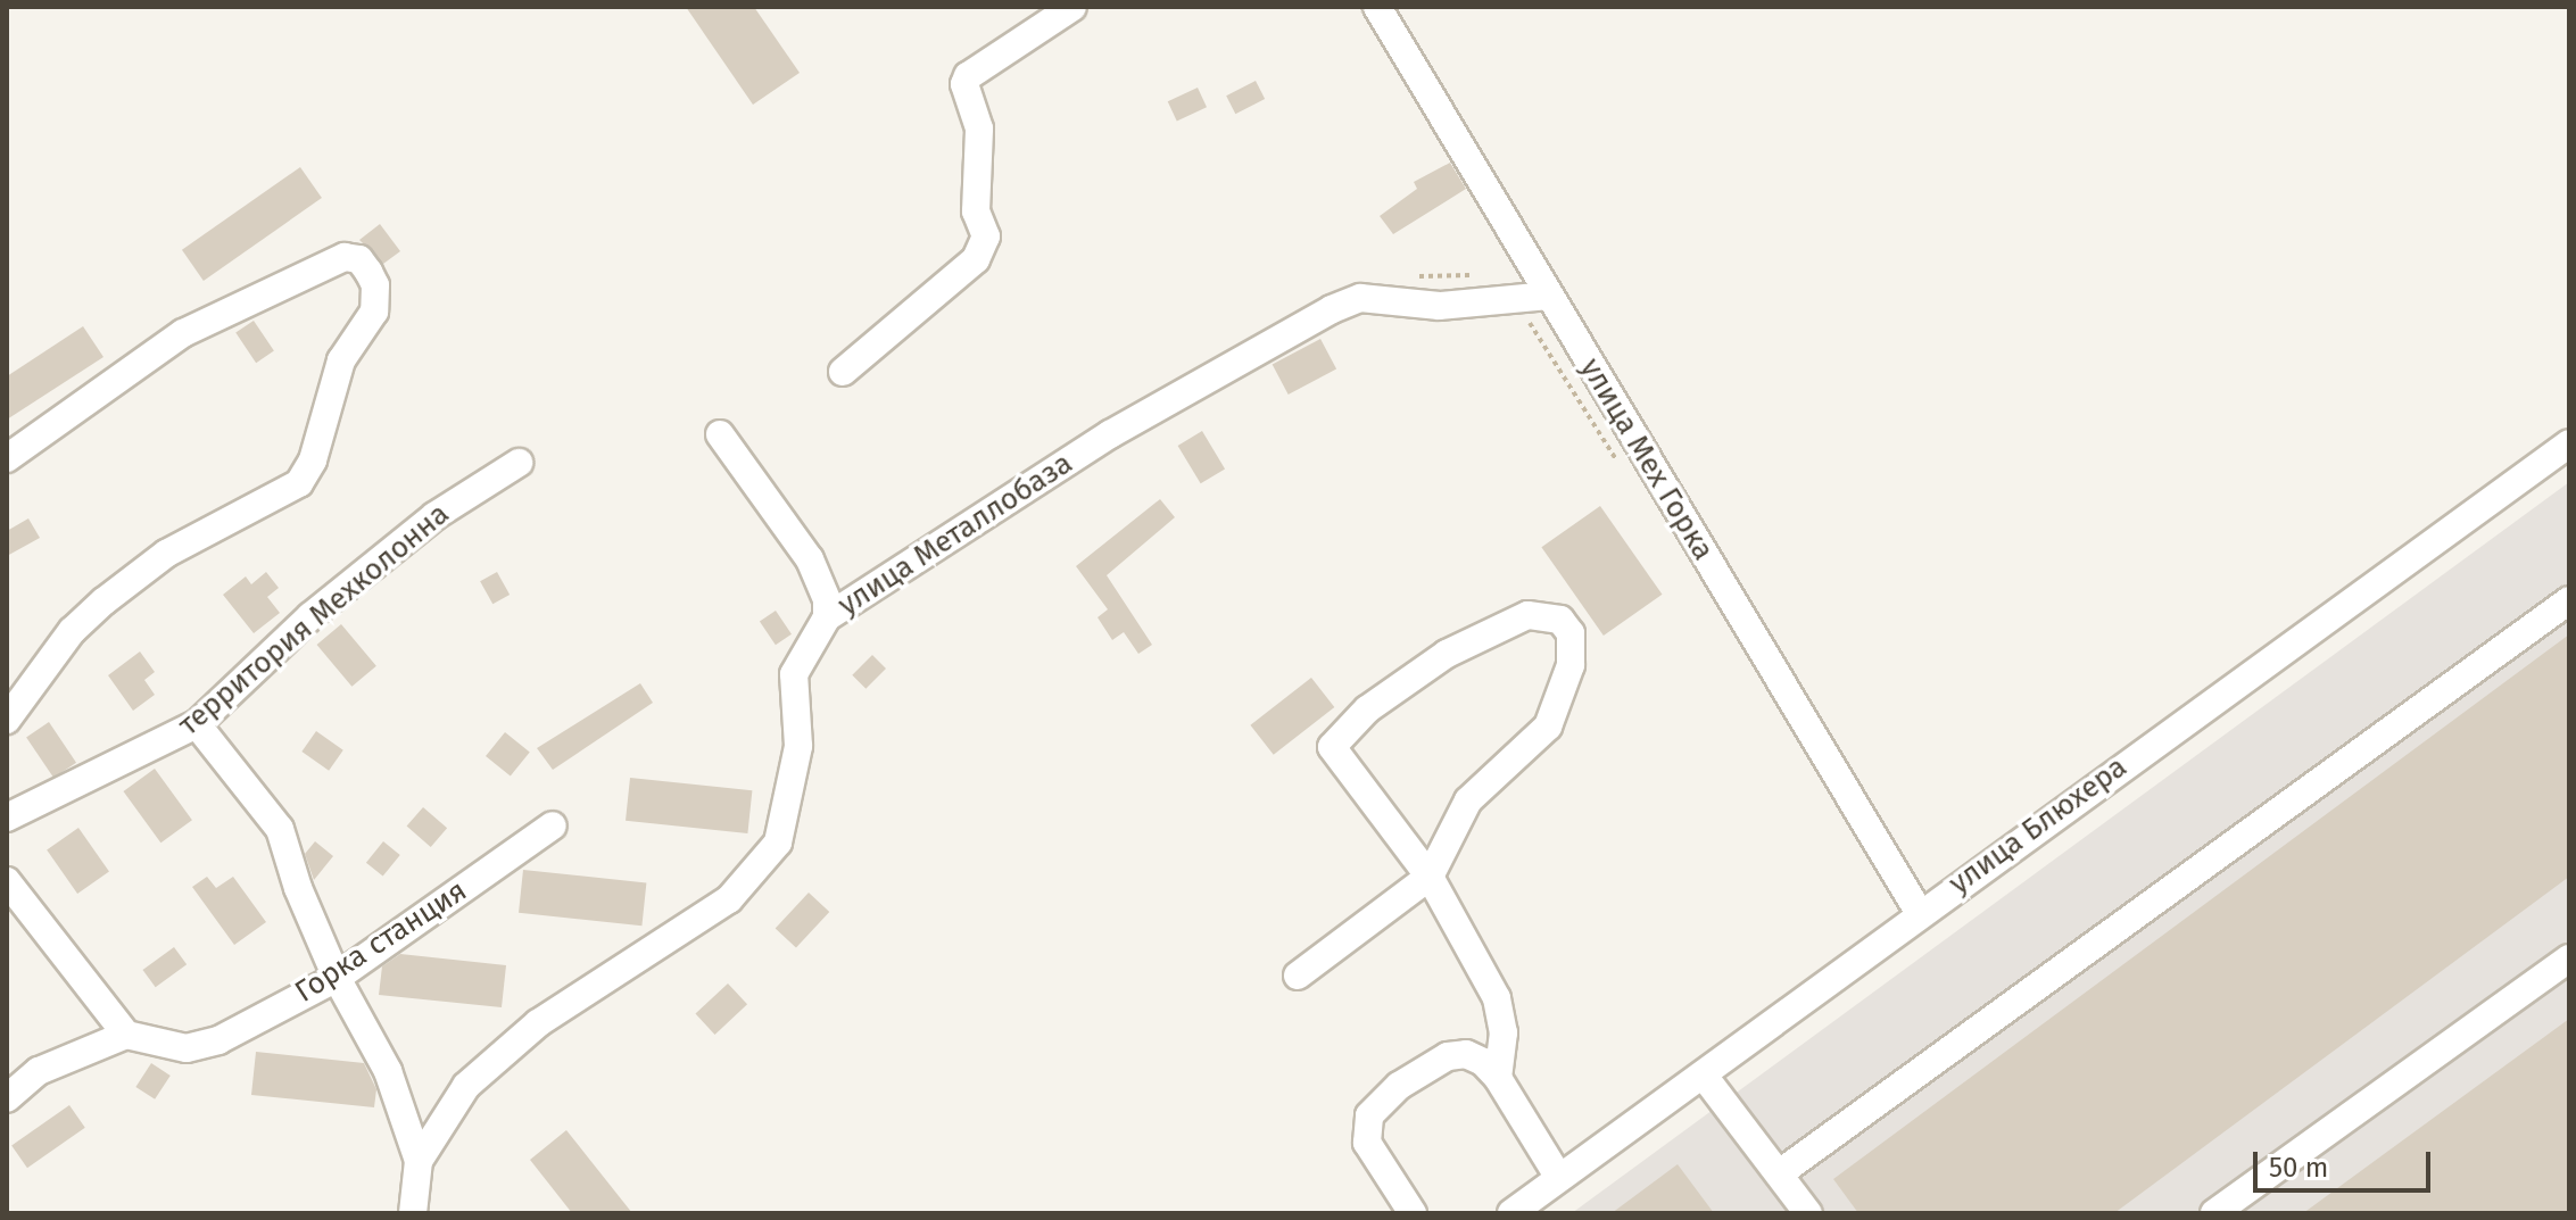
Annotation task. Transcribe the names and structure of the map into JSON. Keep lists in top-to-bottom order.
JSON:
{
  "streets": {
    "street": [
      "улица Мех Горка",
      "улица Металлобаза",
      "территория Мехколонна",
      "улица Блюхера",
      "Горка станция"
    ]
  },
  "crossings": [
    ["улица Мех Горка", "улица Металлобаза"],
    ["улица Мех Горка", "улица Блюхера"]
  ],
  "scale_bar": "50 m"
}
